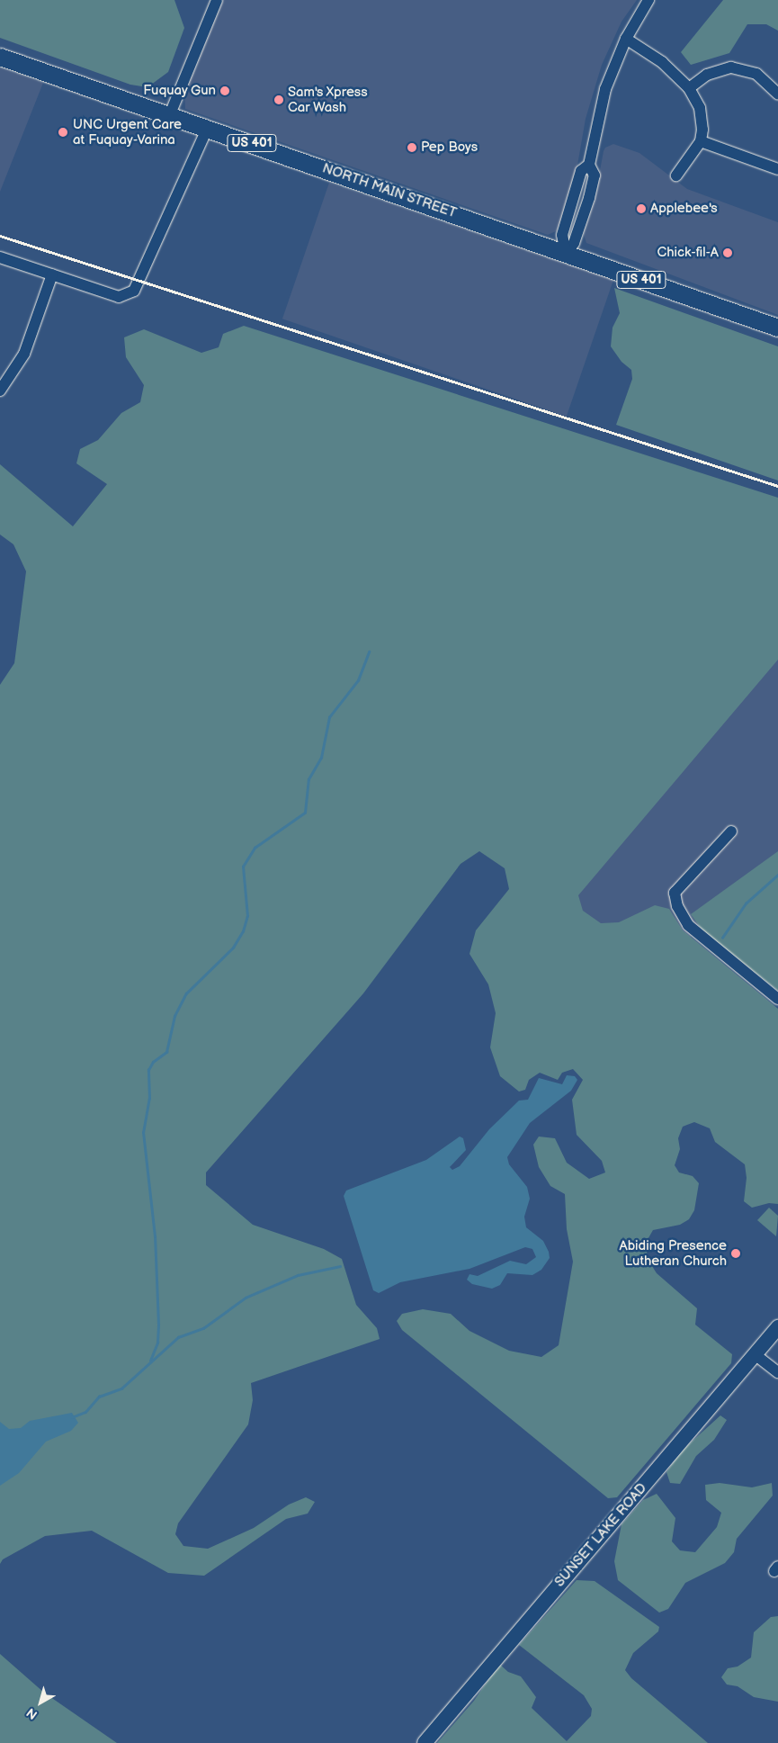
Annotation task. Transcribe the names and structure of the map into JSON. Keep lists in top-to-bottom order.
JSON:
{
  "streets": {
    "highway": ["US 401", "NORTH MAIN STREET"],
    "main road": ["SUNSET LAKE ROAD"]
  },
  "places": [
    "Fuquay Gun",
    "Sam's Xpress Car Wash",
    "UNC Urgent Care at Fuquay-Varina",
    "Pep Boys",
    "Applebee's",
    "Chick-fil-A",
    "Abiding Presence Lutheran Church"
  ],
  "north": "bottom left"
}
